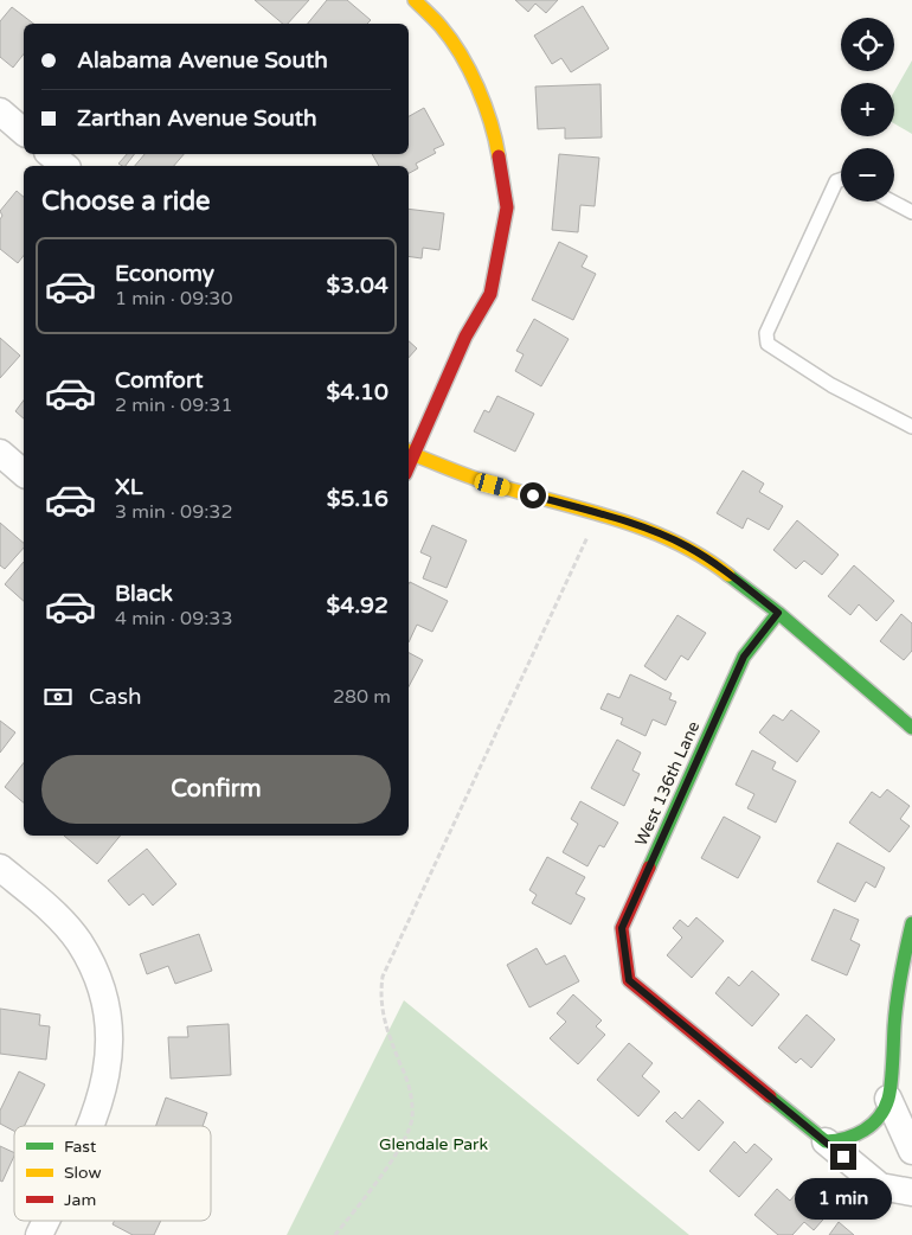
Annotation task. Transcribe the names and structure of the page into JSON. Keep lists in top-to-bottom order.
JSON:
{
  "streets": {
    "street": ["West 136th Lane"]
  },
  "parks": ["Glendale Park"],
  "legend": ["Fast", "Slow", "Jam"],
  "page": {
    "map_buttons": ["+", "−"],
    "banner": ["Alabama Avenue South", "Zarthan Avenue South"],
    "heading": "Choose a ride",
    "list": [
      {
        "name": "Economy",
        "note": "1 min · 09:30",
        "value": "$3.04"
      },
      {
        "name": "Comfort",
        "note": "2 min · 09:31",
        "value": "$4.10"
      },
      {
        "name": "XL",
        "note": "3 min · 09:32",
        "value": "$5.16"
      },
      {
        "name": "Black",
        "note": "4 min · 09:33",
        "value": "$4.92"
      }
    ],
    "pay": ["Cash", "280 m"],
    "buttons": "Confirm",
    "bubble": "1 min"
  }
}
